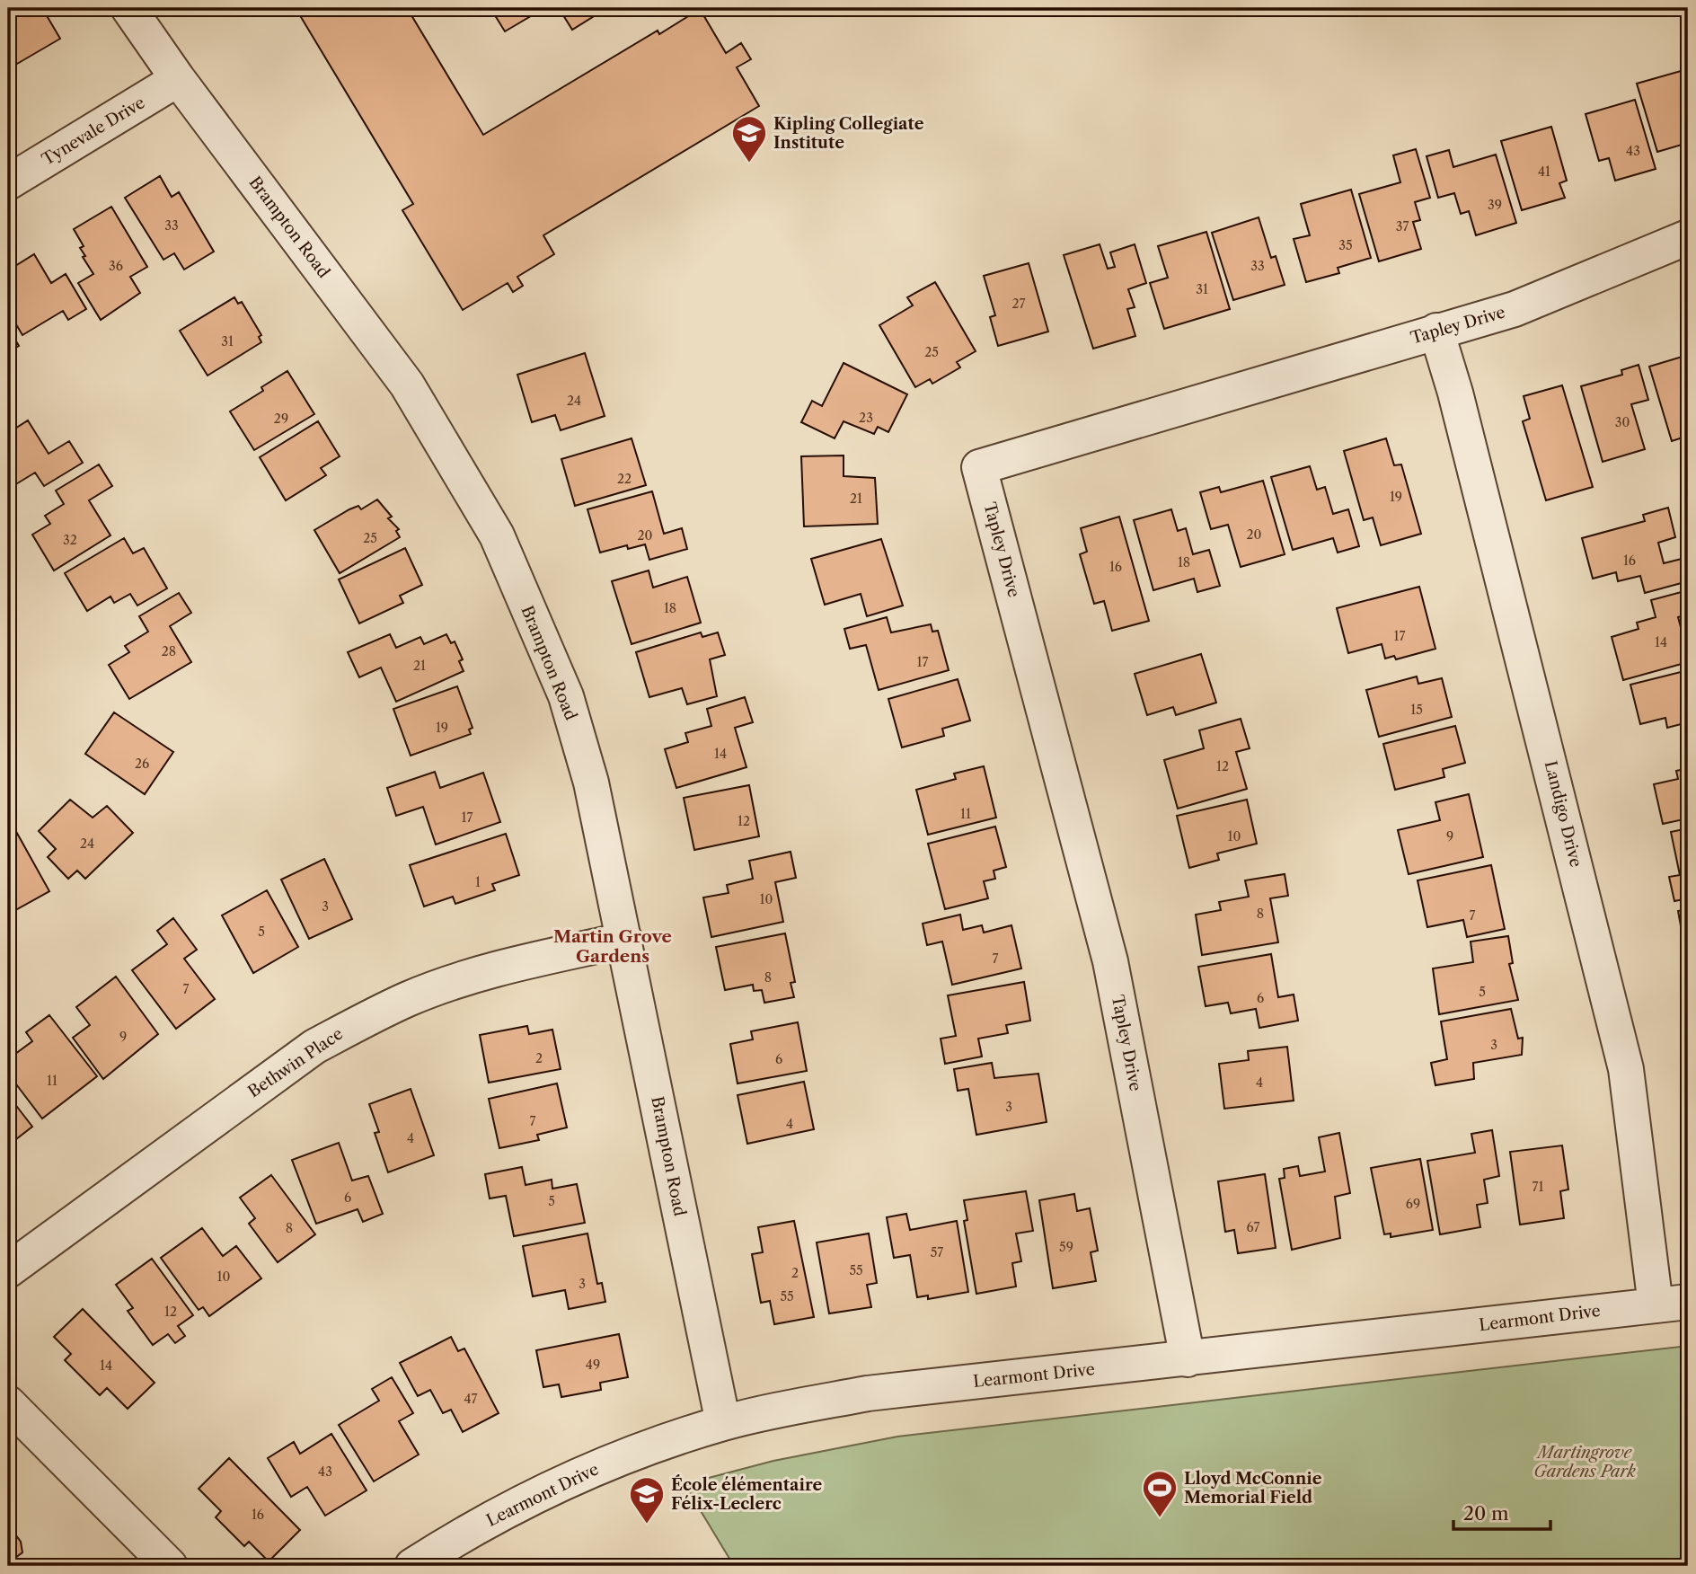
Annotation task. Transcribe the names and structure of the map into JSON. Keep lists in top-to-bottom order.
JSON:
{
  "streets": {
    "street": [
      "Tynevale Drive",
      "Brampton Road",
      "Tapley Drive",
      "Landigo Drive",
      "Bethwin Place",
      "Learmont Drive"
    ]
  },
  "crossings": [
    ["Tynevale Drive", "Brampton Road"],
    ["Brampton Road", "Bethwin Place"],
    ["Brampton Road", "Learmont Drive"],
    ["Tapley Drive", "Landigo Drive"],
    ["Tapley Drive", "Learmont Drive"],
    ["Landigo Drive", "Learmont Drive"]
  ],
  "districts": ["Martin Grove Gardens"],
  "parks": ["Martingrove Gardens Park"],
  "places": {
    "school or university": ["Kipling Collegiate Institute", "École élémentaire Félix-Leclerc"],
    "sports": ["Lloyd McConnie Memorial Field"]
  },
  "house_numbers": [
    "43",
    "41",
    "39",
    "33",
    "37",
    "35",
    "36",
    "33",
    "31",
    "27",
    "31",
    "25",
    "24",
    "23",
    "29",
    "30",
    "22",
    "19",
    "21",
    "20",
    "20",
    "25",
    "32",
    "16",
    "18",
    "16",
    "18",
    "17",
    "14",
    "28",
    "17",
    "21",
    "15",
    "19",
    "14",
    "26",
    "12",
    "11",
    "17",
    "12",
    "10",
    "9",
    "24",
    "1",
    "10",
    "3",
    "8",
    "7",
    "5",
    "7",
    "8",
    "7",
    "5",
    "6",
    "9",
    "3",
    "2",
    "6",
    "11",
    "4",
    "3",
    "7",
    "4",
    "4",
    "71",
    "6",
    "5",
    "69",
    "67",
    "8",
    "59",
    "57",
    "55",
    "2",
    "10",
    "3",
    "55",
    "12",
    "49",
    "14",
    "47",
    "43",
    "16"
  ],
  "scale_bar": "20 m"
}
